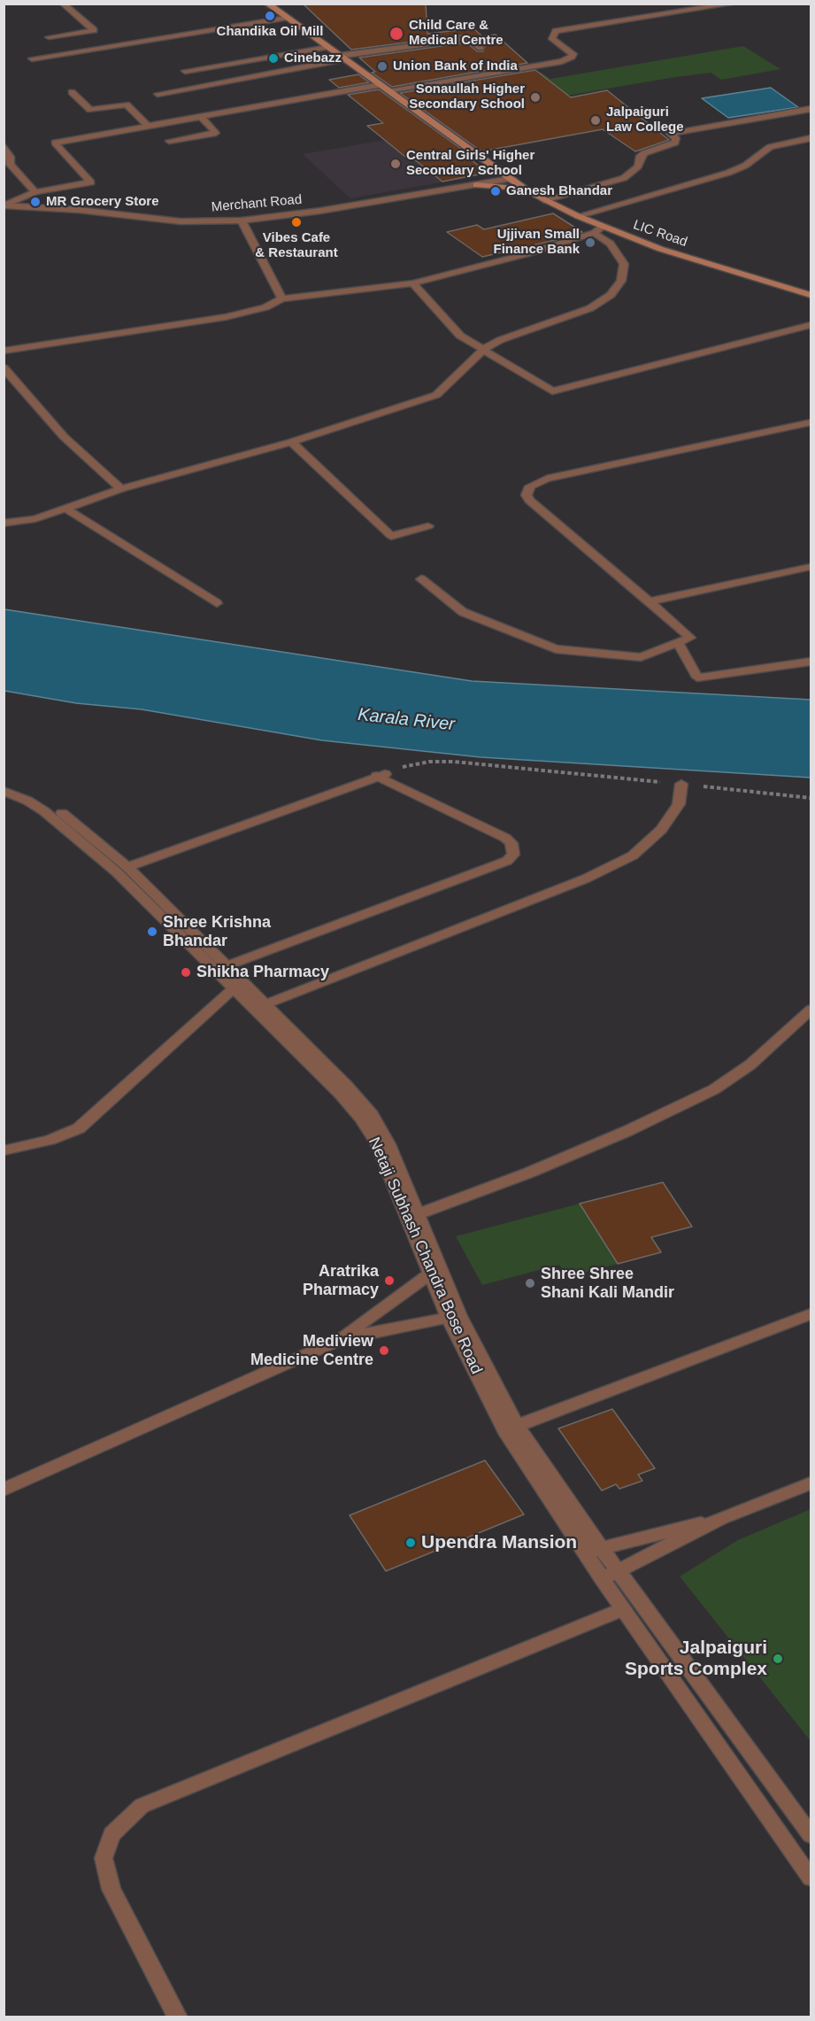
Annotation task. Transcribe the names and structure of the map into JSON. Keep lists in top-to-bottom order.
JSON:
{
  "streets": {
    "main road": ["LIC Road"],
    "street": ["Merchant Road", "Netaji Subhash Chandra Bose Road"]
  },
  "crossings": [
    ["Merchant Road", "LIC Road"]
  ],
  "water": ["Karala River"],
  "places": [
    "Chandika Oil Mill",
    "Child Care & Medical Centre",
    "Cinebazz",
    "Union Bank of India",
    "Sonaullah Higher Secondary School",
    "Jalpaiguri Law College",
    "Central Girls' Higher Secondary School",
    "Ganesh Bhandar",
    "MR Grocery Store",
    "Vibes Cafe & Restaurant",
    "Ujjivan Small Finance Bank",
    "Shree Krishna Bhandar",
    "Shikha Pharmacy",
    "Aratrika Pharmacy",
    "Shree Shree Shani Kali Mandir",
    "Mediview Medicine Centre",
    "Upendra Mansion",
    "Jalpaiguri Sports Complex"
  ]
}
